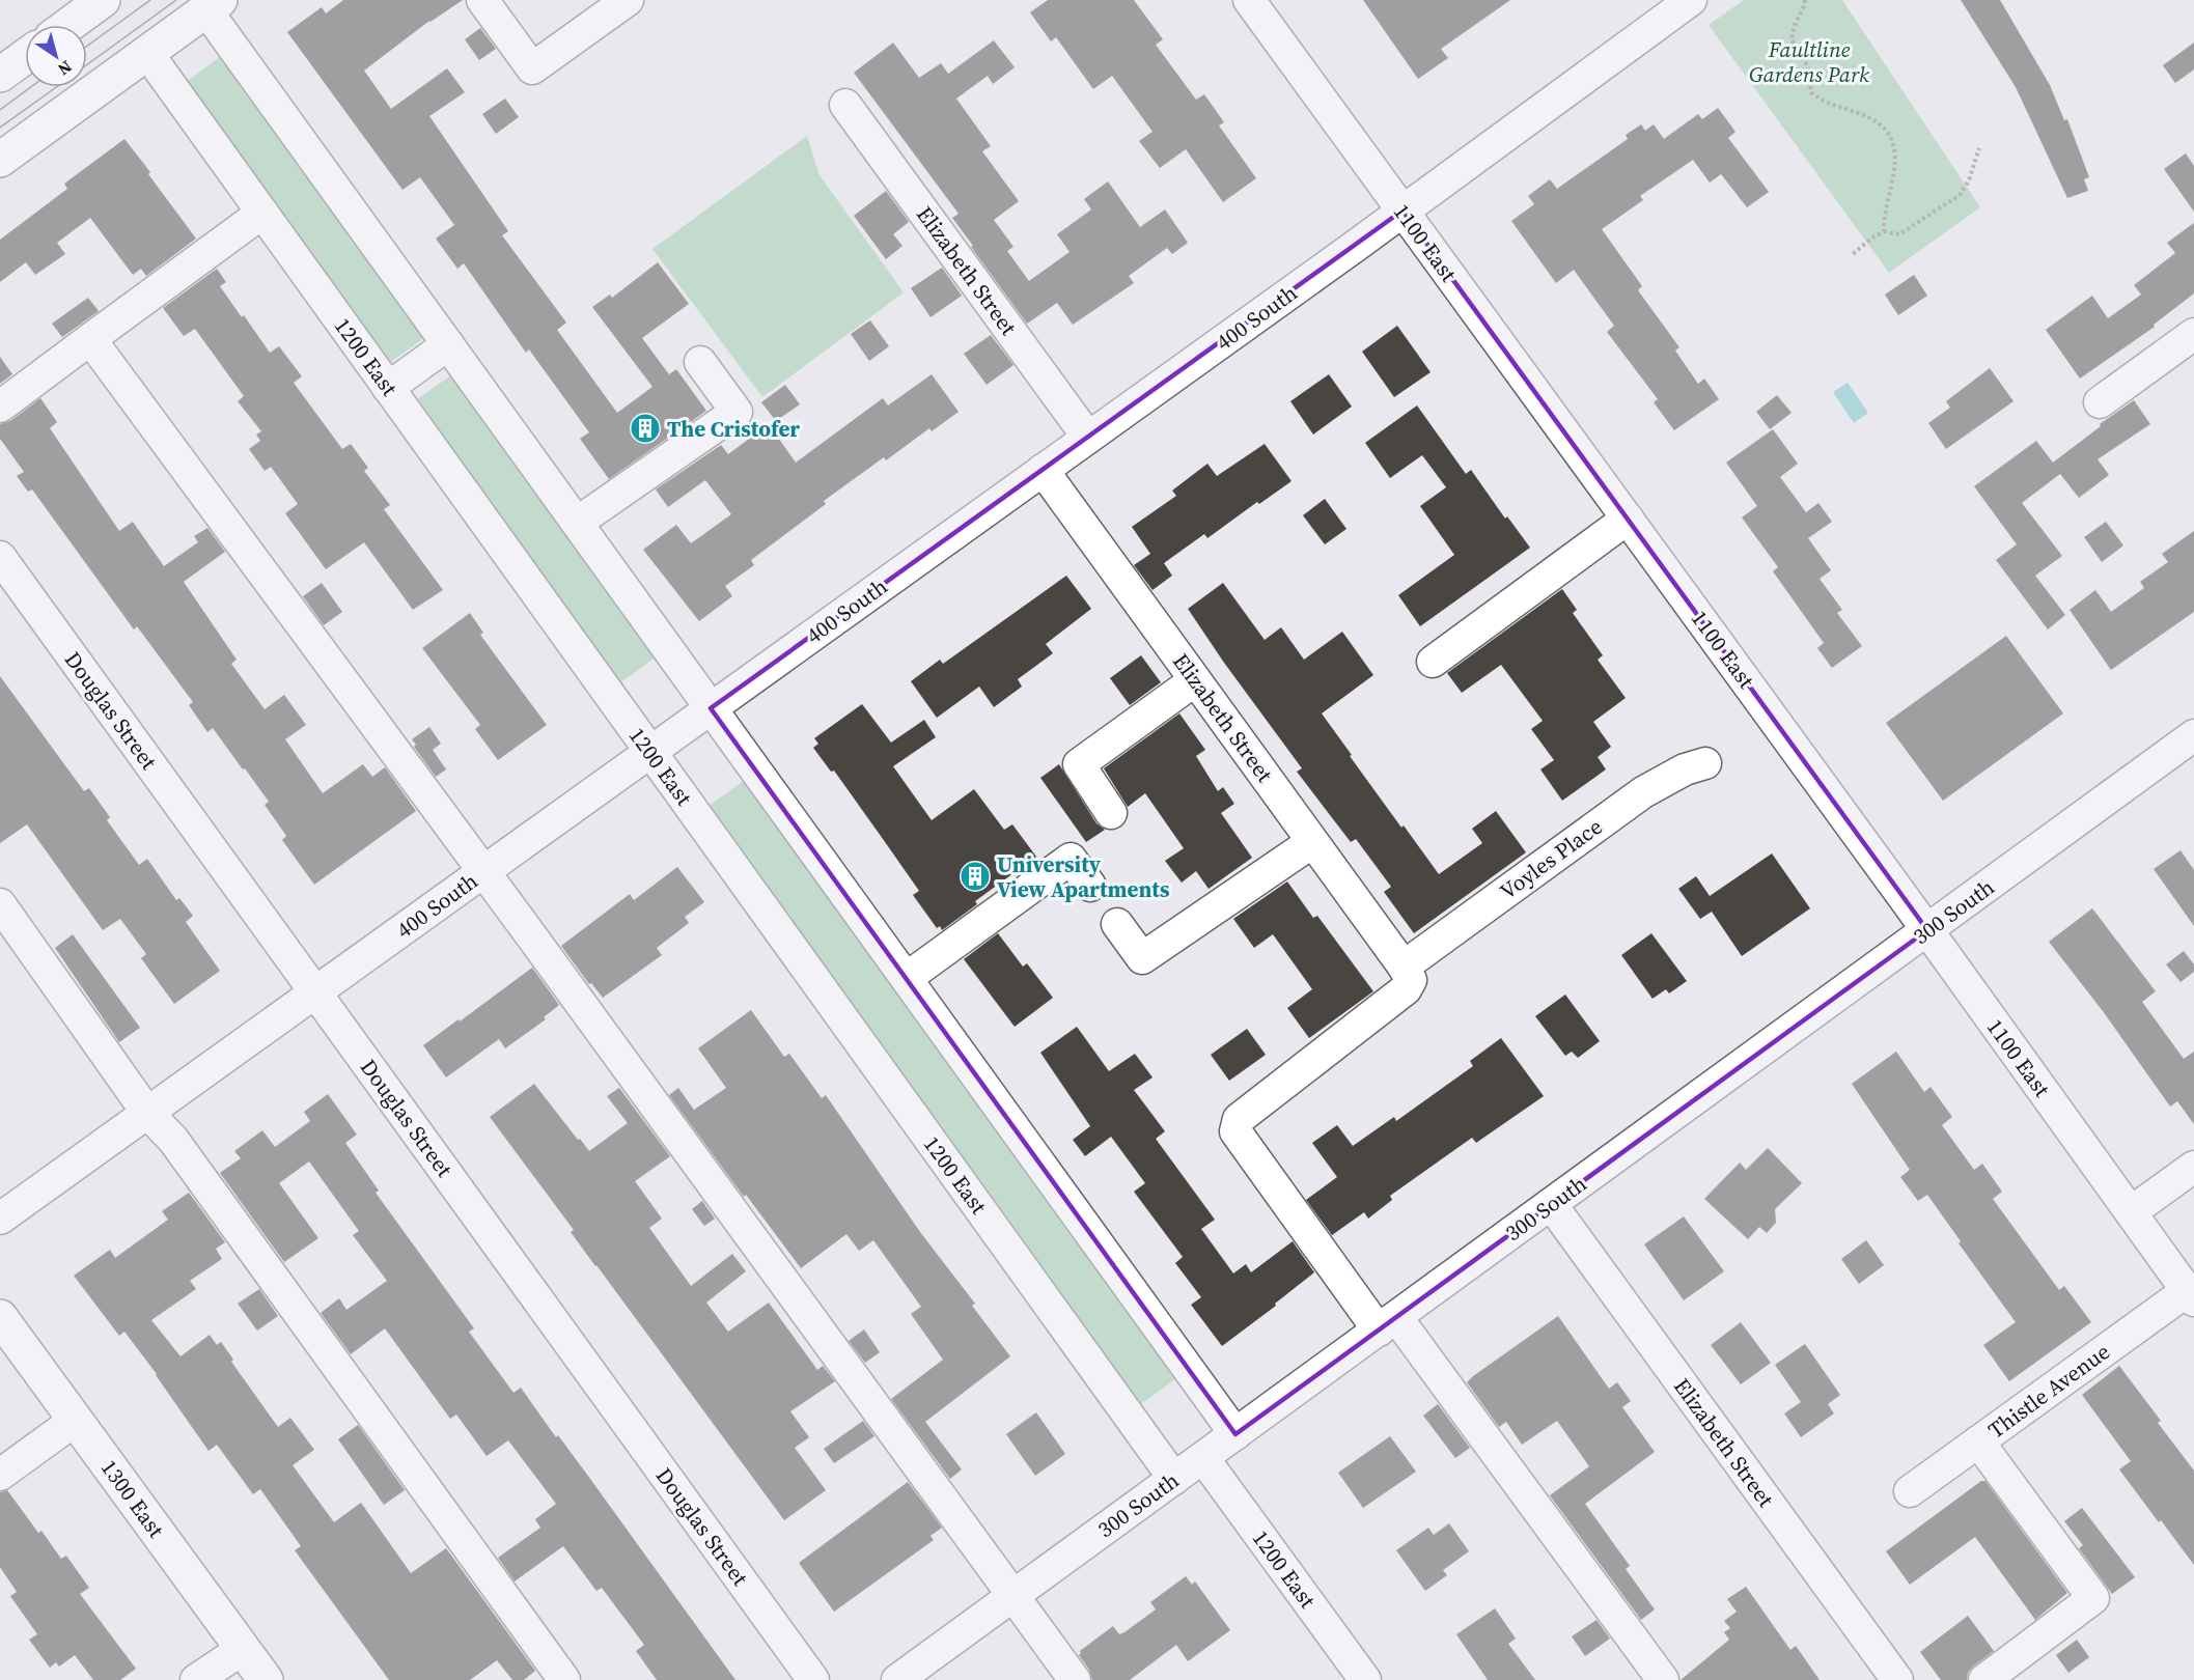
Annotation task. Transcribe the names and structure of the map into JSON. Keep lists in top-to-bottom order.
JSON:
{
  "streets": {
    "main road": ["1300 East"],
    "street": [
      "1100 East",
      "Elizabeth Street",
      "400 South",
      "1200 East",
      "Douglas Street",
      "Voyles Place",
      "300 South",
      "Thistle Avenue"
    ]
  },
  "crossings": [
    ["1100 East", "400 South"],
    ["1100 East", "300 South"],
    ["1100 East", "Thistle Avenue"],
    ["Elizabeth Street", "400 South"],
    ["Elizabeth Street", "Voyles Place"],
    ["Elizabeth Street", "300 South"],
    ["400 South", "1200 East"],
    ["400 South", "Douglas Street"],
    ["1200 East", "300 South"]
  ],
  "parks": ["Faultline Gardens Park"],
  "places": {
    "building": ["The Cristofer", "University View Apartments"]
  },
  "north": "bottom right"
}
